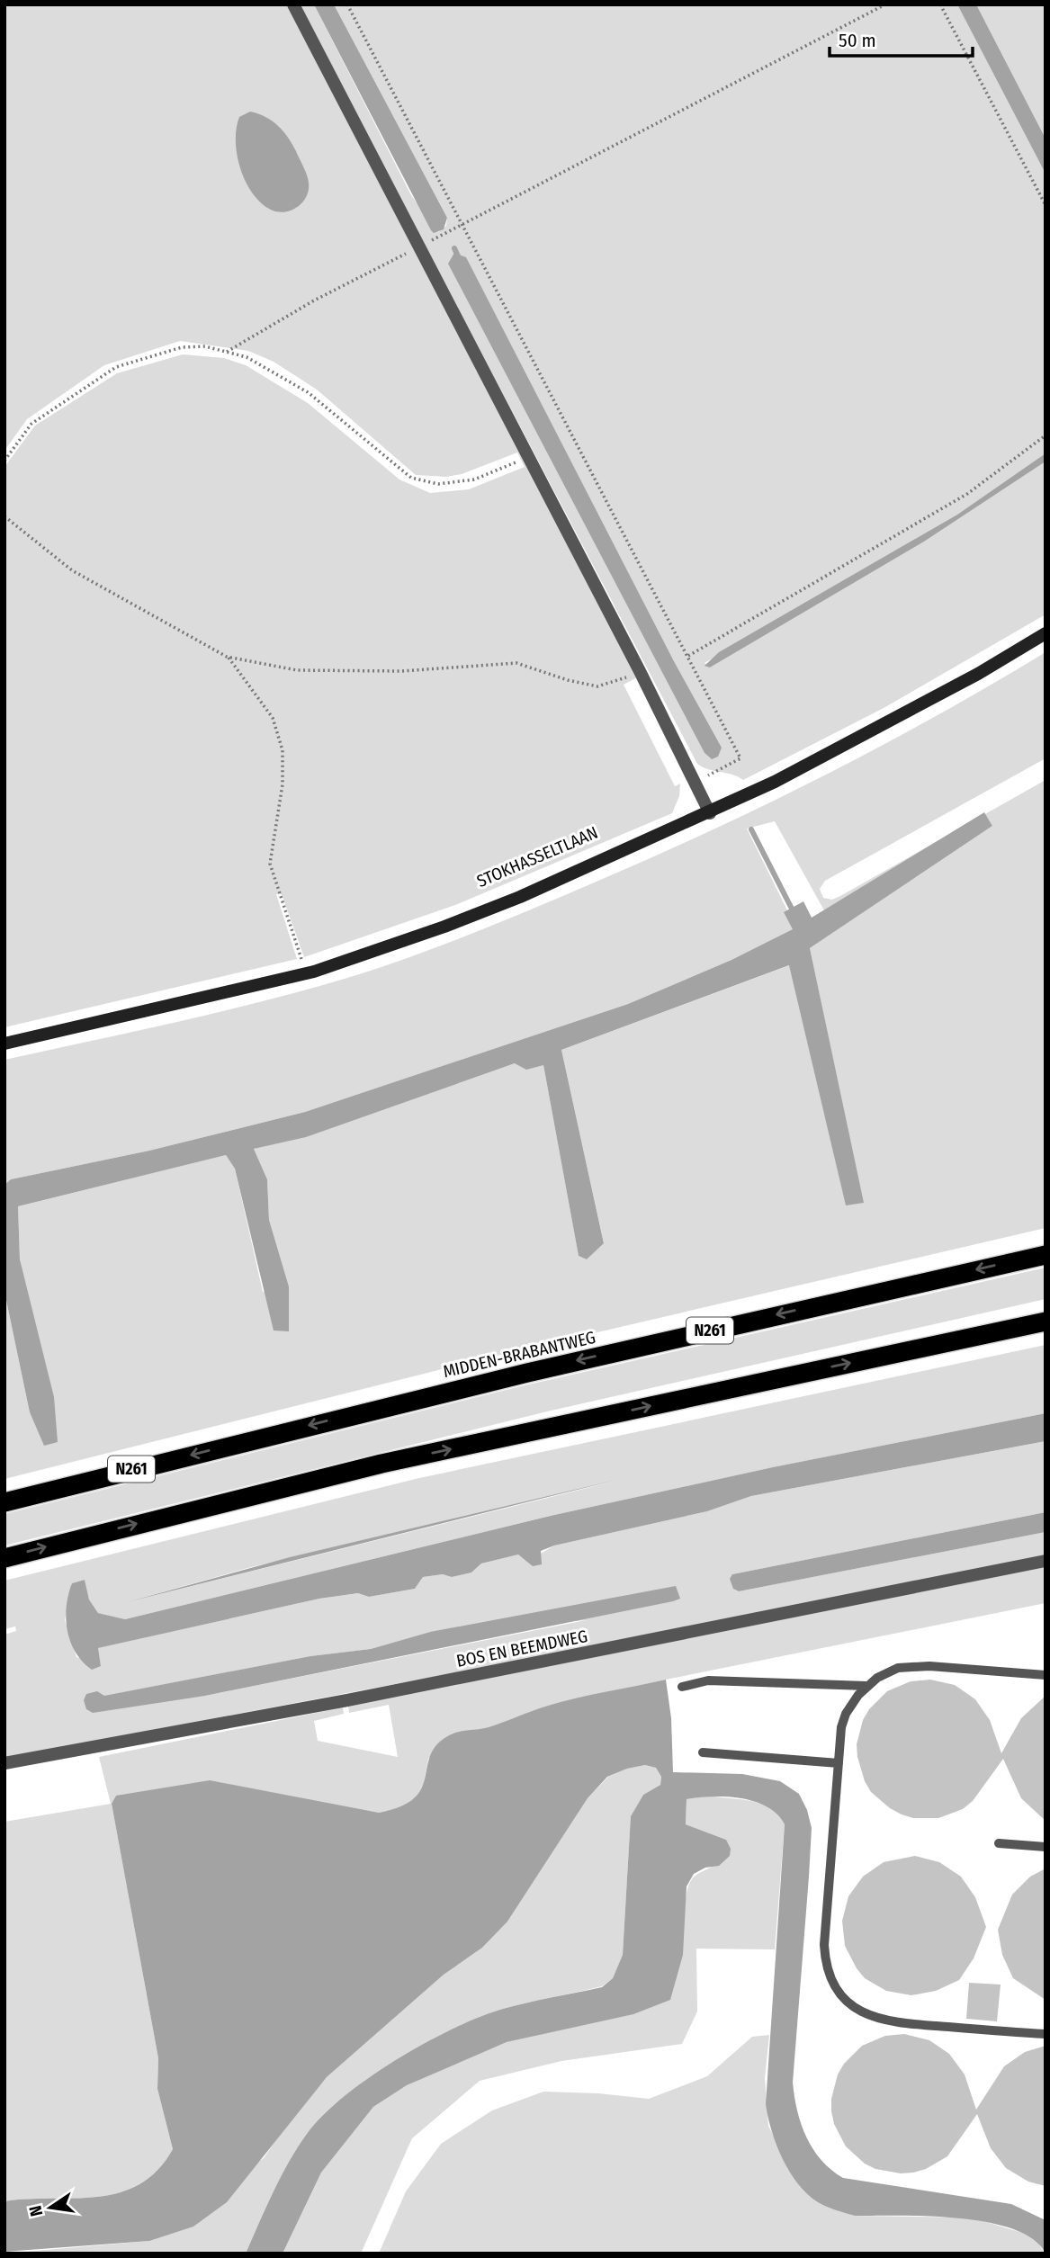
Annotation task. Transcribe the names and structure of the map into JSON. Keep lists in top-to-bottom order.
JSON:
{
  "streets": {
    "highway": ["N261", "MIDDEN-BRABANTWEG"],
    "street": ["STOKHASSELTLAAN", "BOS EN BEEMDWEG"]
  },
  "scale_bar": "50 m",
  "north": "left"
}
